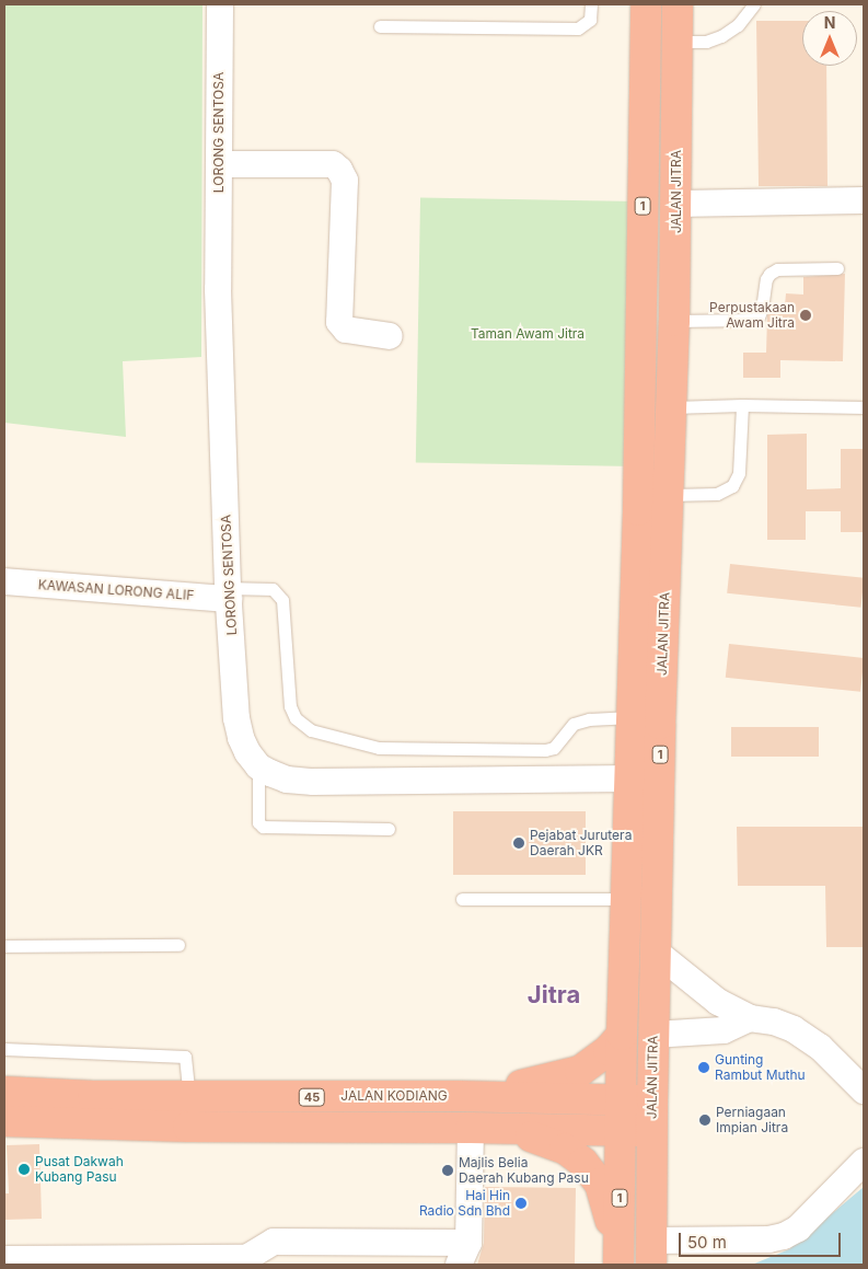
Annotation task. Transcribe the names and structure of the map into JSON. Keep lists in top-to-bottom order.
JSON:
{
  "streets": {
    "highway": [
      "JALAN JITRA",
      "1",
      "JALAN KODIANG",
      "45"
    ],
    "street": ["LORONG SENTOSA", "KAWASAN LORONG ALIF"]
  },
  "crossings": [
    ["LORONG SENTOSA", "KAWASAN LORONG ALIF"],
    ["JALAN JITRA", "45"],
    ["1", "JALAN KODIANG"],
    ["1", "45"],
    ["JALAN KODIANG", "45"]
  ],
  "districts": ["Jitra"],
  "parks": ["Taman Awam Jitra"],
  "places": [
    "Perpustakaan Awam Jitra",
    "Pejabat Jurutera Daerah JKR",
    "Gunting Rambut Muthu",
    "Perniagaan Impian Jitra",
    "Pusat Dakwah Kubang Pasu",
    "Majlis Belia Daerah Kubang Pasu",
    "Hai Hin Radio Sdn Bhd"
  ],
  "scale_bar": "50 m",
  "north": "top"
}
